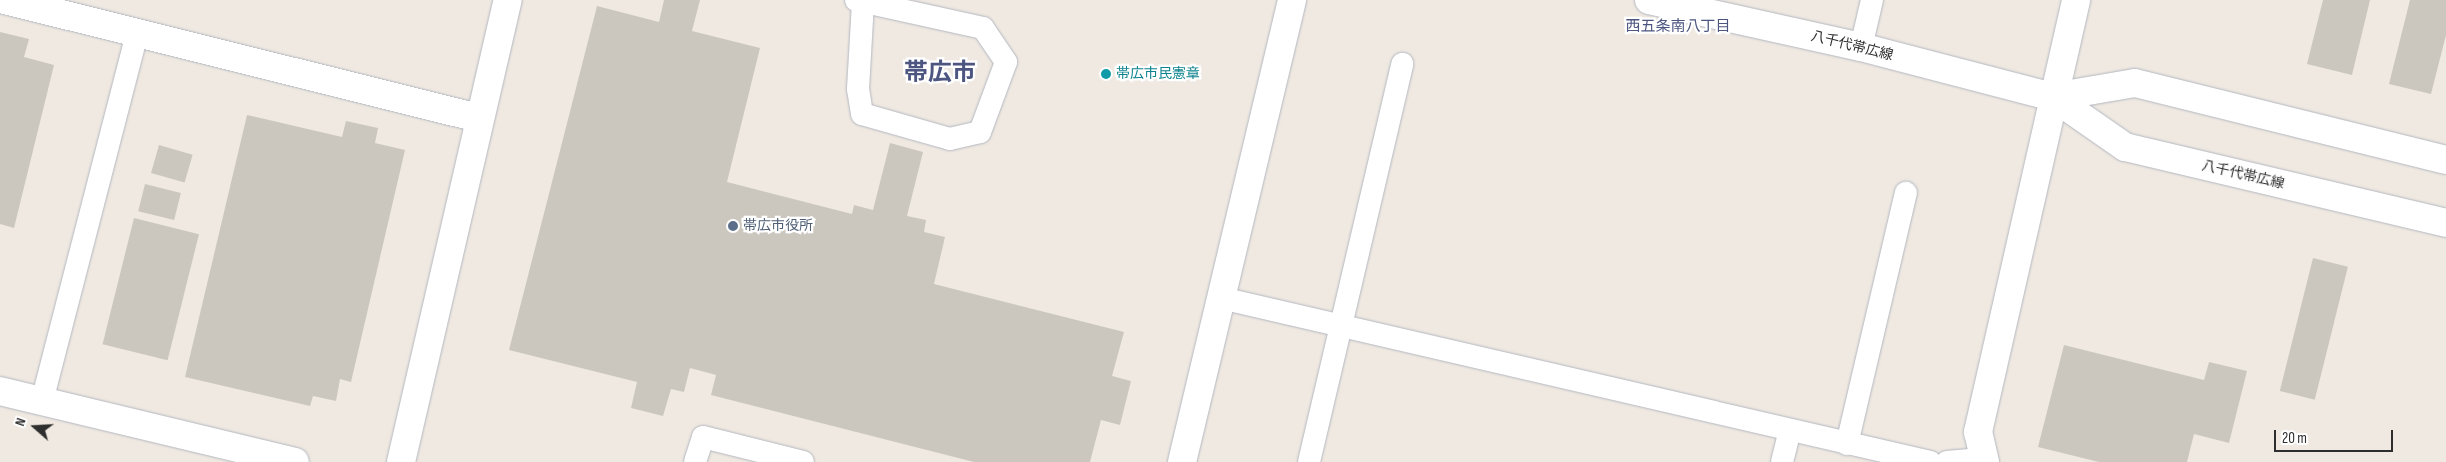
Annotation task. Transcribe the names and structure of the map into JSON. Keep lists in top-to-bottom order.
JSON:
{
  "streets": {
    "street": ["八千代帯広線"]
  },
  "districts": ["西五条南八丁目", "帯広市"],
  "places": ["帯広市民憲章", "帯広市役所"],
  "scale_bar": "20 m",
  "north": "left"
}
